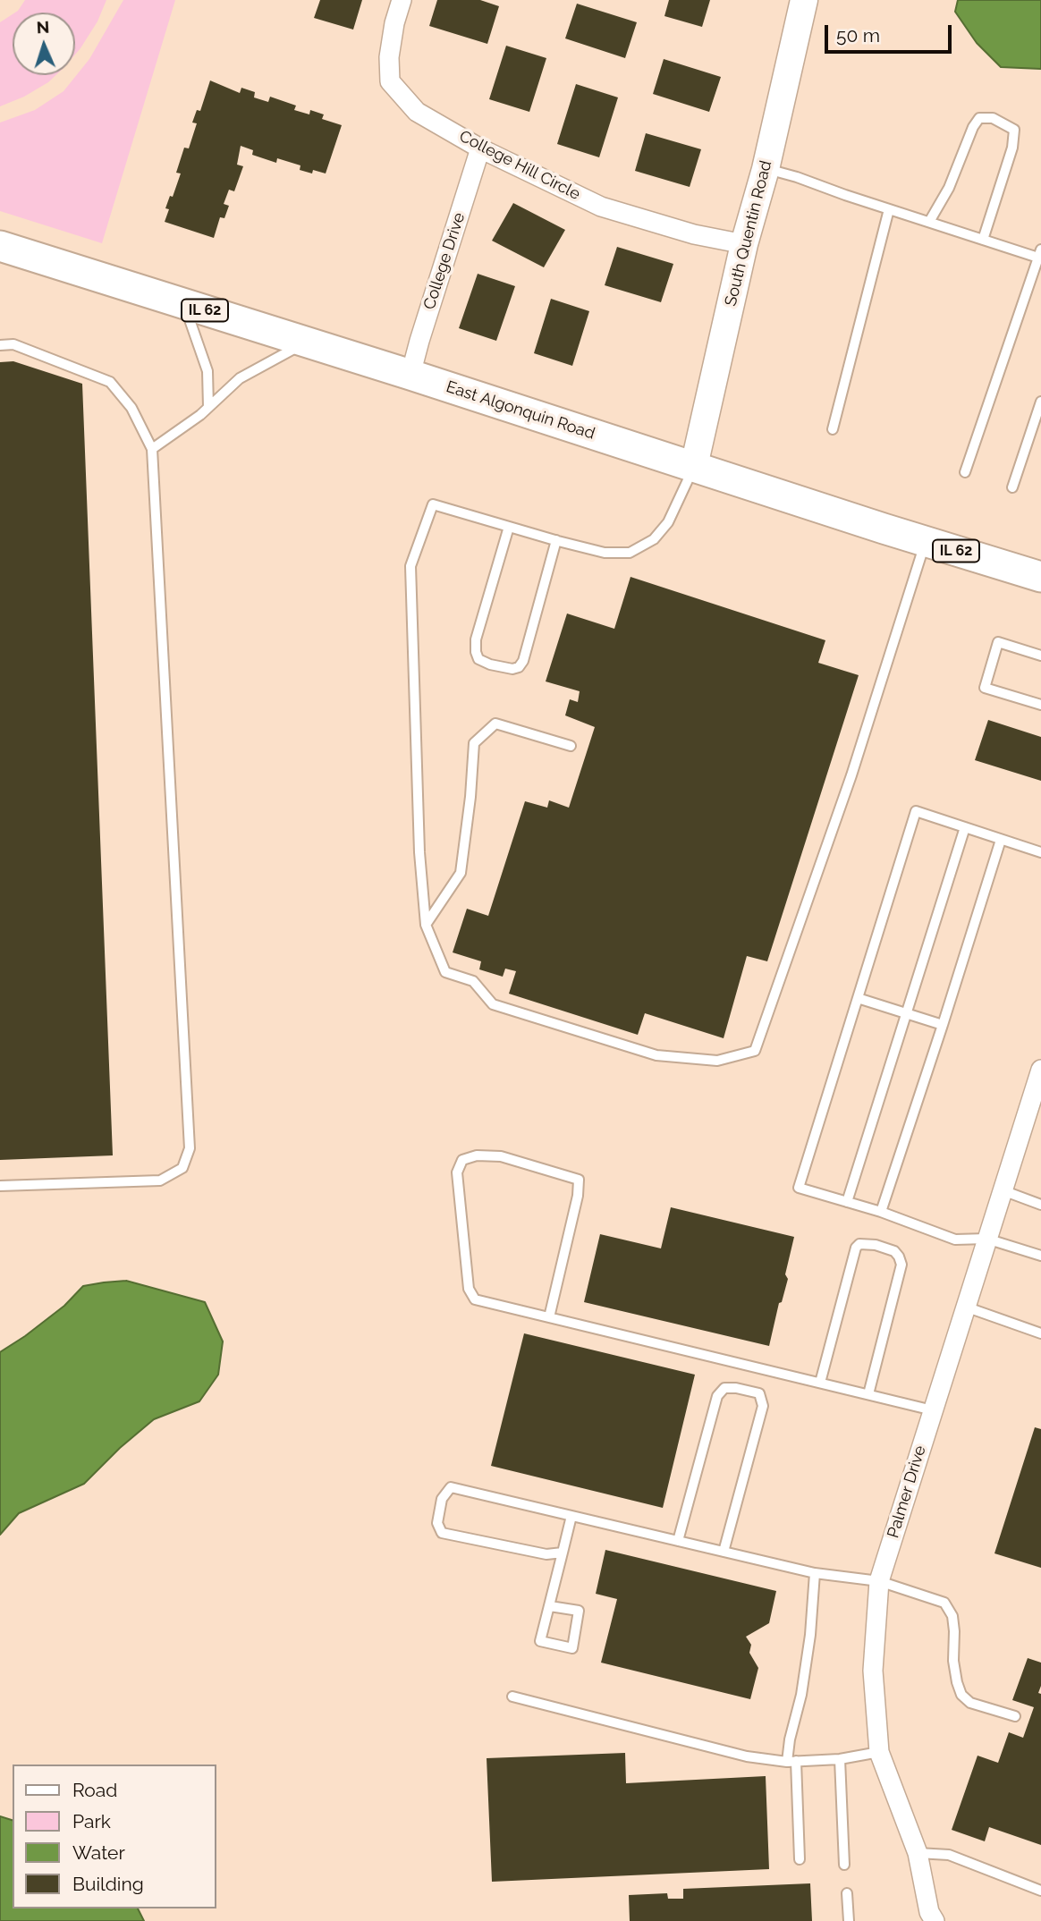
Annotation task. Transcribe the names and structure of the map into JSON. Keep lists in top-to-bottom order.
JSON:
{
  "streets": {
    "main road": ["South Quentin Road", "IL 62", "East Algonquin Road"],
    "street": ["College Hill Circle", "College Drive", "Palmer Drive"]
  },
  "crossings": [
    ["College Hill Circle", "South Quentin Road"],
    ["College Hill Circle", "College Drive"],
    ["South Quentin Road", "East Algonquin Road"],
    ["College Drive", "East Algonquin Road"]
  ],
  "legend": [
    "Road",
    "Park",
    "Water",
    "Building"
  ],
  "scale_bar": "50 m",
  "north": "top"
}
